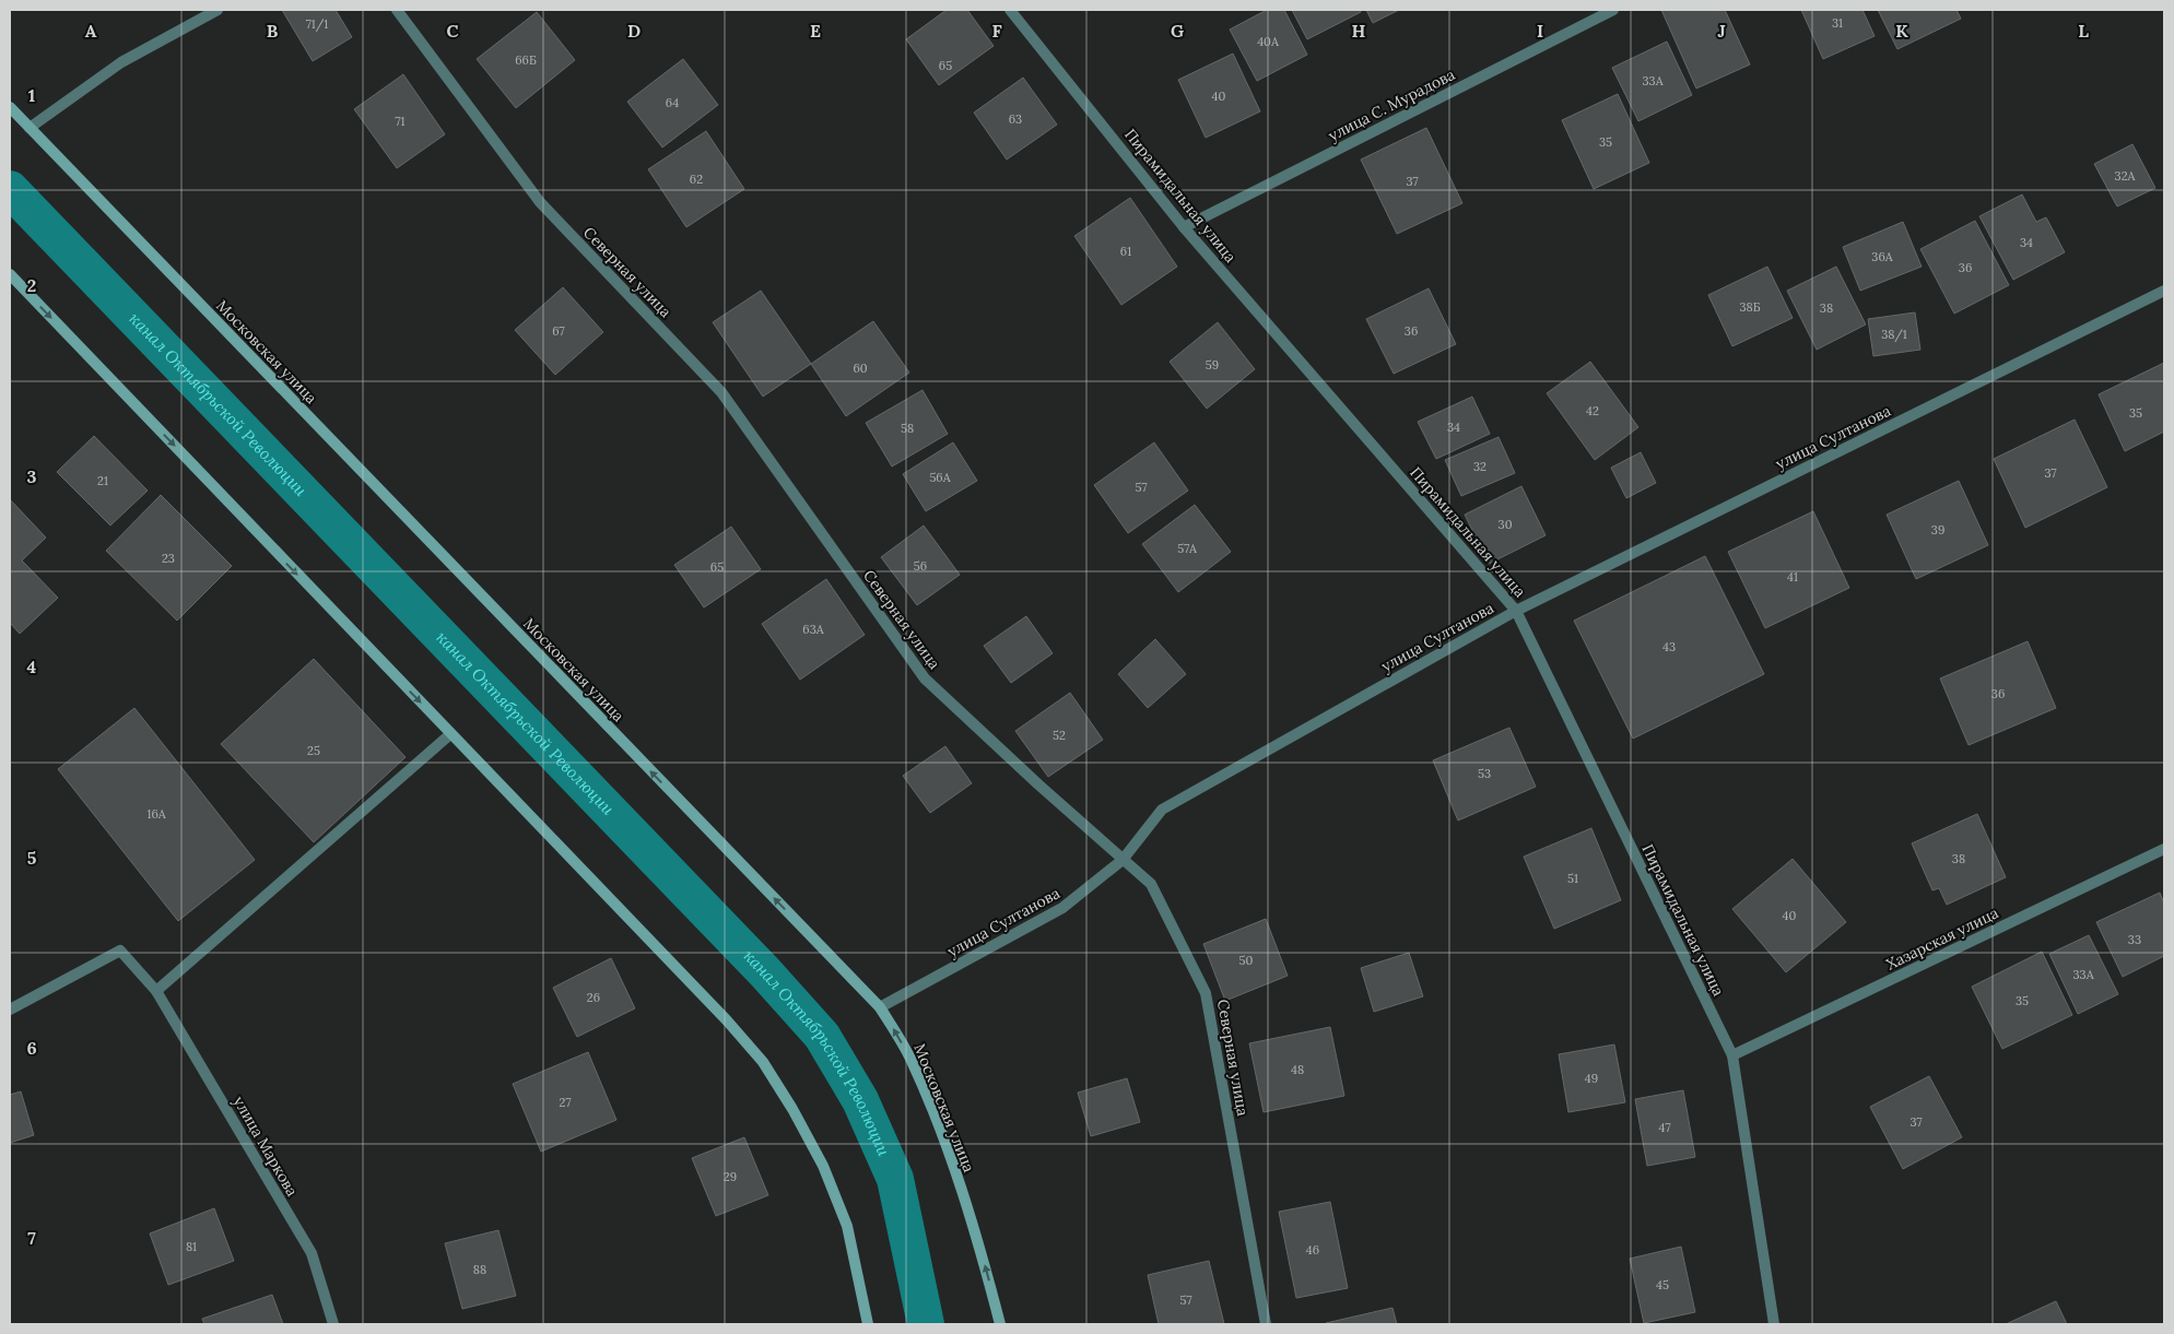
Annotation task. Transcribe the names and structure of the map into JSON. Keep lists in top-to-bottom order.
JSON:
{
  "streets": {
    "main road": ["Московская улица"],
    "street": [
      "улица С. Мурадова",
      "Пирамидальная улица",
      "Северная улица",
      "улица Султанова",
      "Хазарская улица",
      "улица Маркова"
    ]
  },
  "crossings": [
    ["улица С. Мурадова", "Пирамидальная улица"],
    ["Пирамидальная улица", "улица Султанова"],
    ["Пирамидальная улица", "Хазарская улица"],
    ["Северная улица", "улица Султанова"],
    ["Московская улица", "улица Султанова"]
  ],
  "one_way": ["Московская улица"],
  "water": ["канал Октябрьской Революции"],
  "house_numbers": [
    "31",
    "71/1",
    "40А",
    "66Б",
    "65",
    "33А",
    "40",
    "64",
    "63",
    "71",
    "35",
    "32А",
    "62",
    "37",
    "34",
    "61",
    "36А",
    "36",
    "38Б",
    "38",
    "67",
    "36",
    "38/1",
    "59",
    "60",
    "42",
    "35",
    "34",
    "58",
    "32",
    "37",
    "56А",
    "21",
    "57",
    "30",
    "39",
    "57А",
    "23",
    "56",
    "65",
    "41",
    "63А",
    "43",
    "36",
    "52",
    "25",
    "53",
    "16А",
    "38",
    "51",
    "40",
    "33",
    "50",
    "33А",
    "26",
    "35",
    "48",
    "49",
    "27",
    "37",
    "47",
    "29",
    "81",
    "46",
    "88",
    "45",
    "57"
  ],
  "grid": {
    "columns": [
      "A",
      "B",
      "C",
      "D",
      "E",
      "F",
      "G",
      "H",
      "I",
      "J",
      "K",
      "L"
    ],
    "rows": [
      "1",
      "2",
      "3",
      "4",
      "5",
      "6",
      "7"
    ]
  }
}
